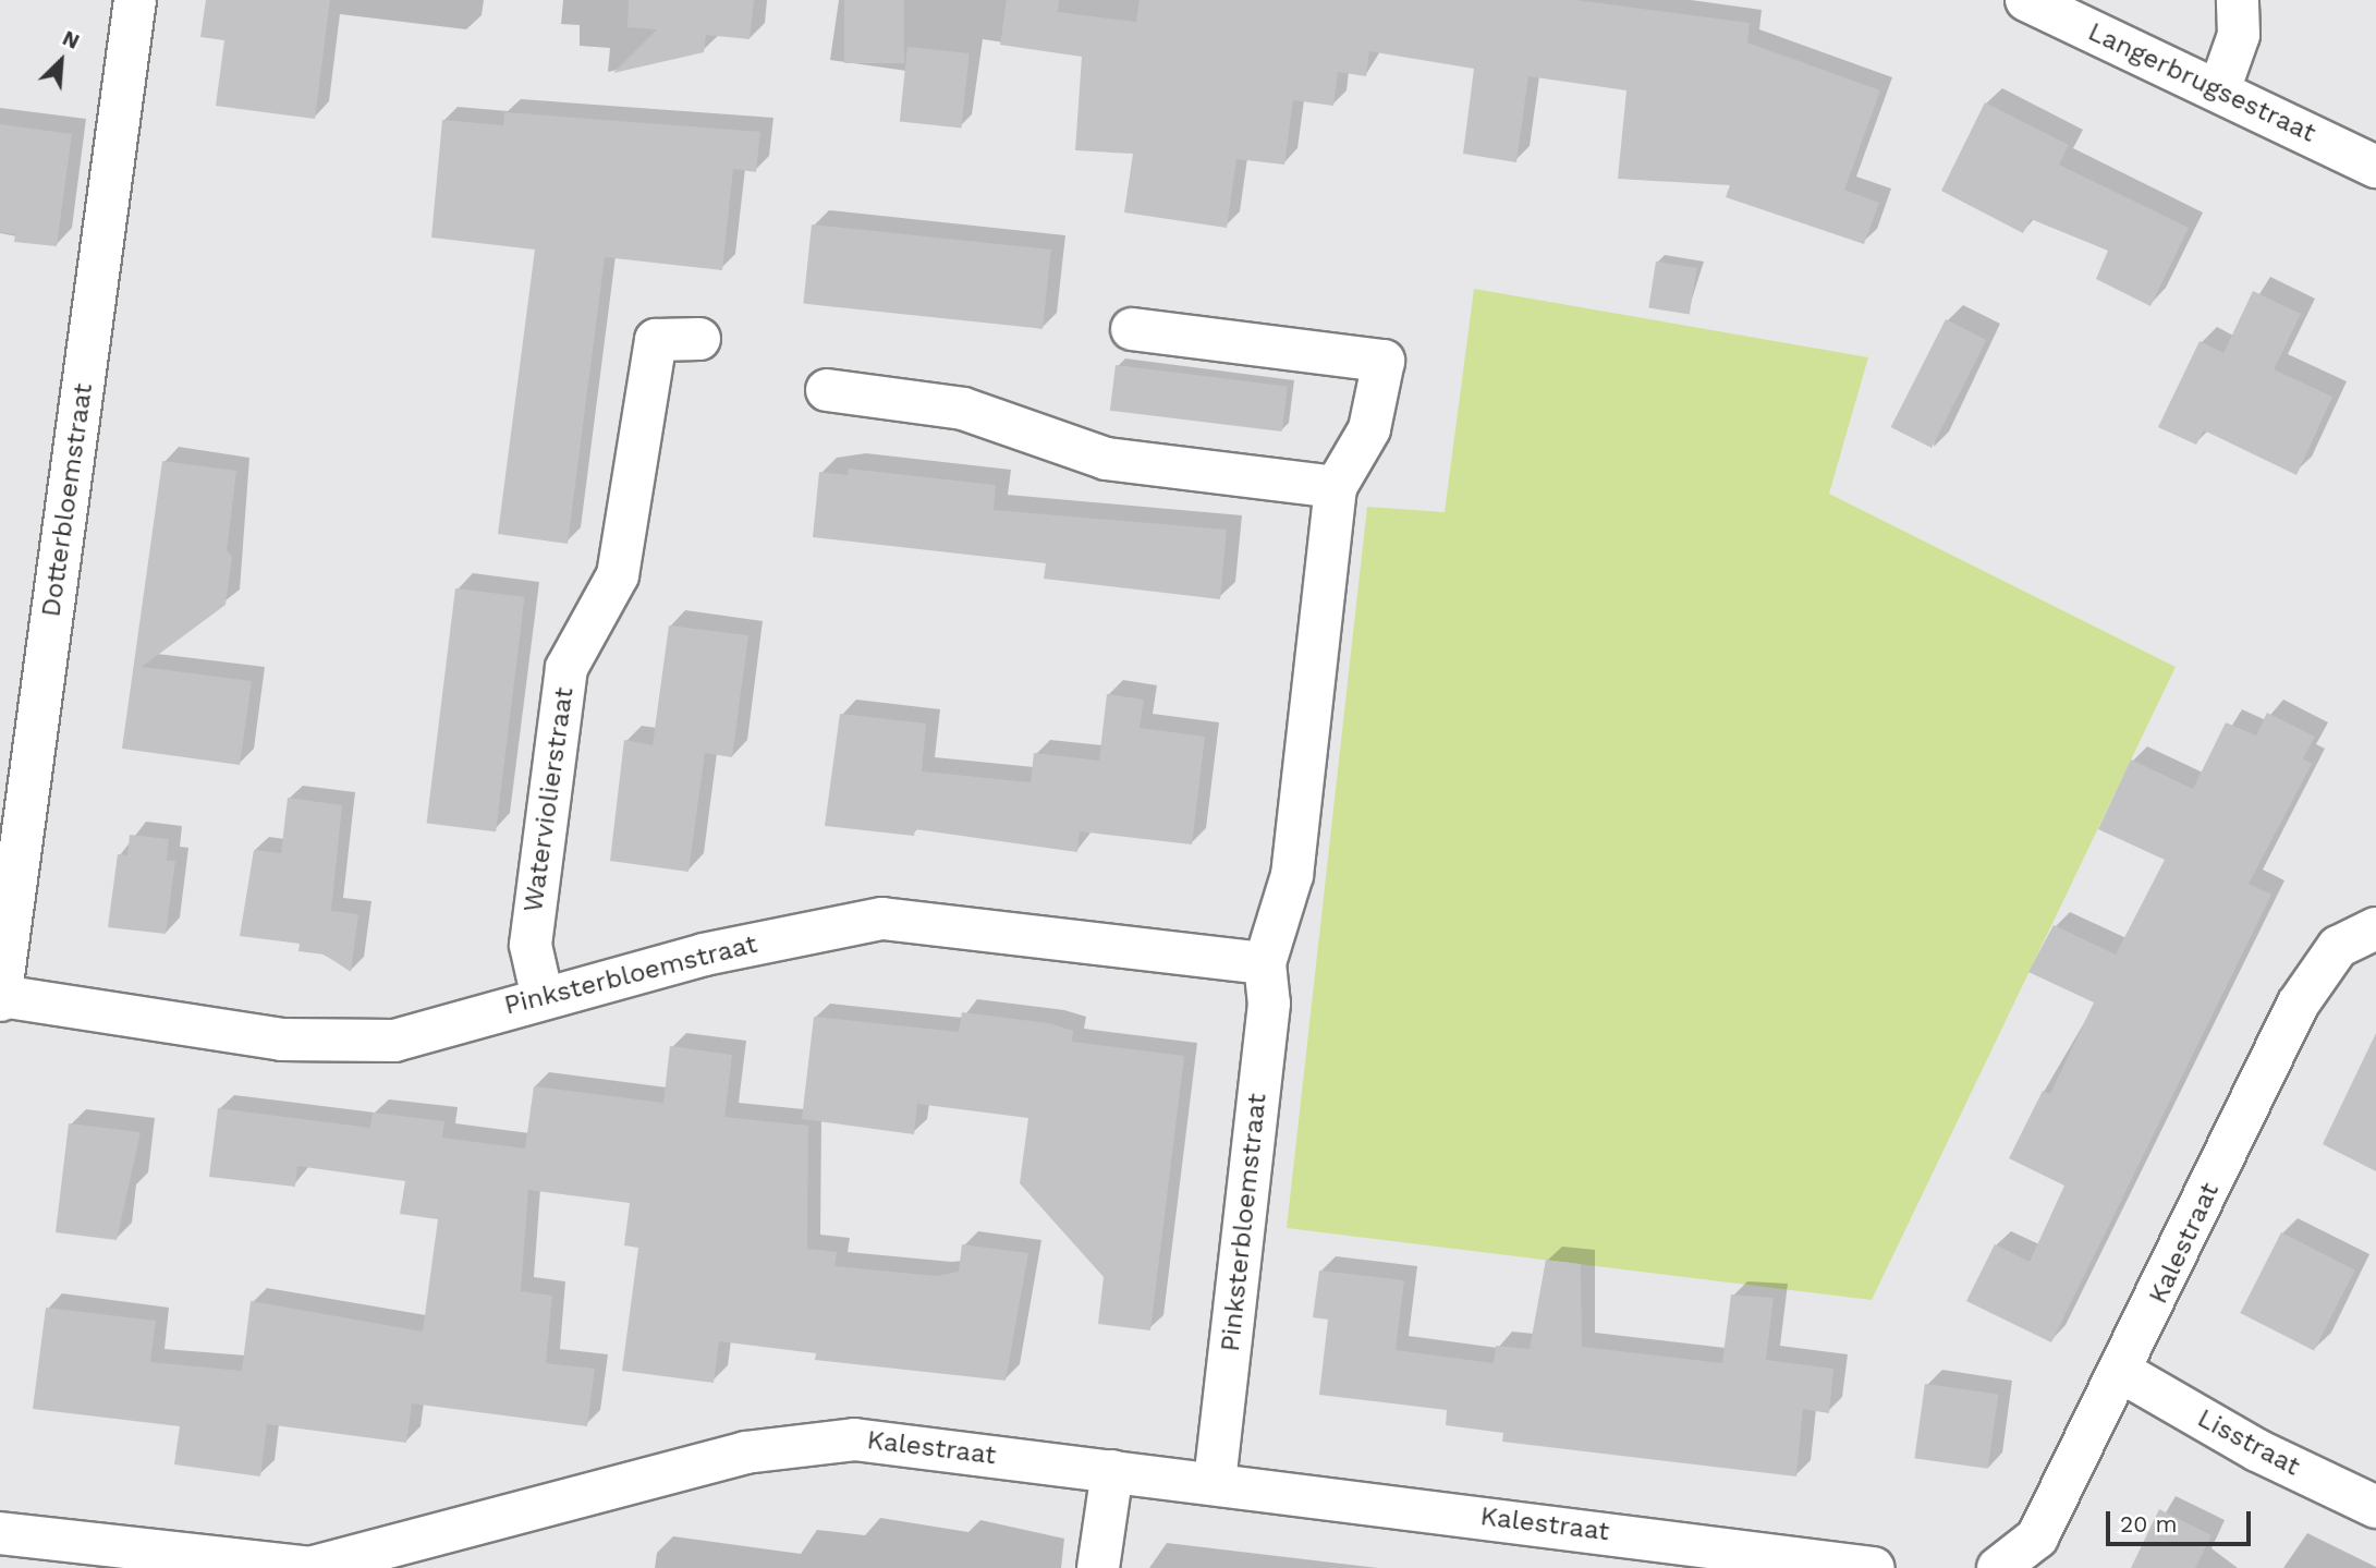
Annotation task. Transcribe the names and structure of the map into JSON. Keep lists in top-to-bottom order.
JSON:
{
  "streets": {
    "street": [
      "Langerbrugsestraat",
      "Dotterbloemstraat",
      "Waterviolierstraat",
      "Pinksterbloemstraat",
      "Kalestraat",
      "Lisstraat"
    ]
  },
  "crossings": [
    ["Dotterbloemstraat", "Pinksterbloemstraat"],
    ["Waterviolierstraat", "Pinksterbloemstraat"],
    ["Pinksterbloemstraat", "Kalestraat"],
    ["Kalestraat", "Lisstraat"]
  ],
  "scale_bar": "20 m",
  "north": "top right"
}
